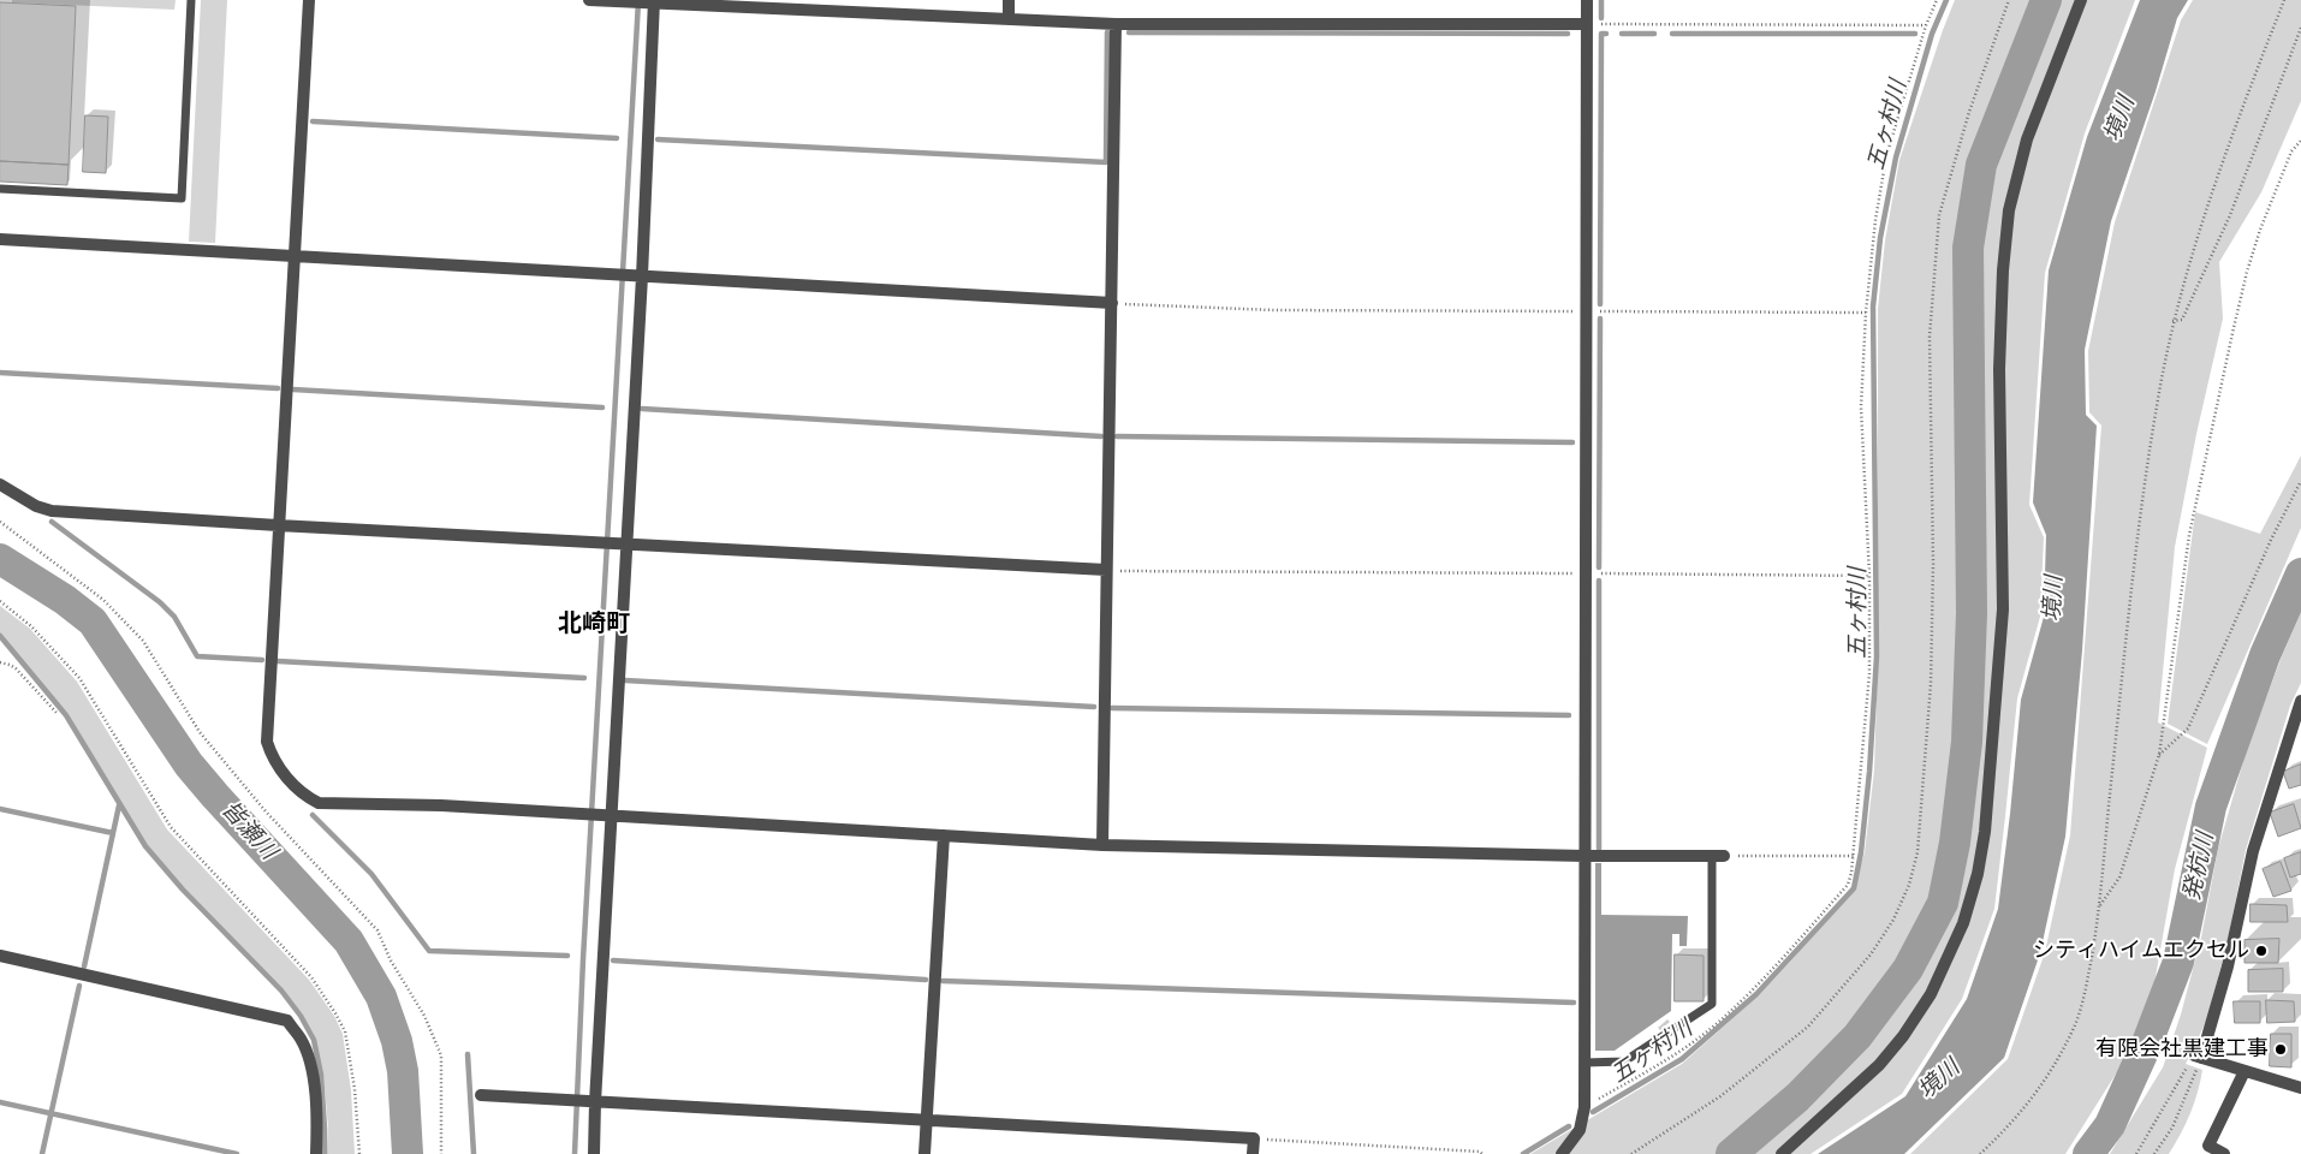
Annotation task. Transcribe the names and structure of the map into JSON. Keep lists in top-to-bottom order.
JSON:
{
  "districts": ["北崎町"],
  "water": [
    "境川",
    "五ヶ村川",
    "皆瀬川",
    "発杭川"
  ],
  "places": ["シティハイムエクセル", "有限会社黒建工事"]
}
